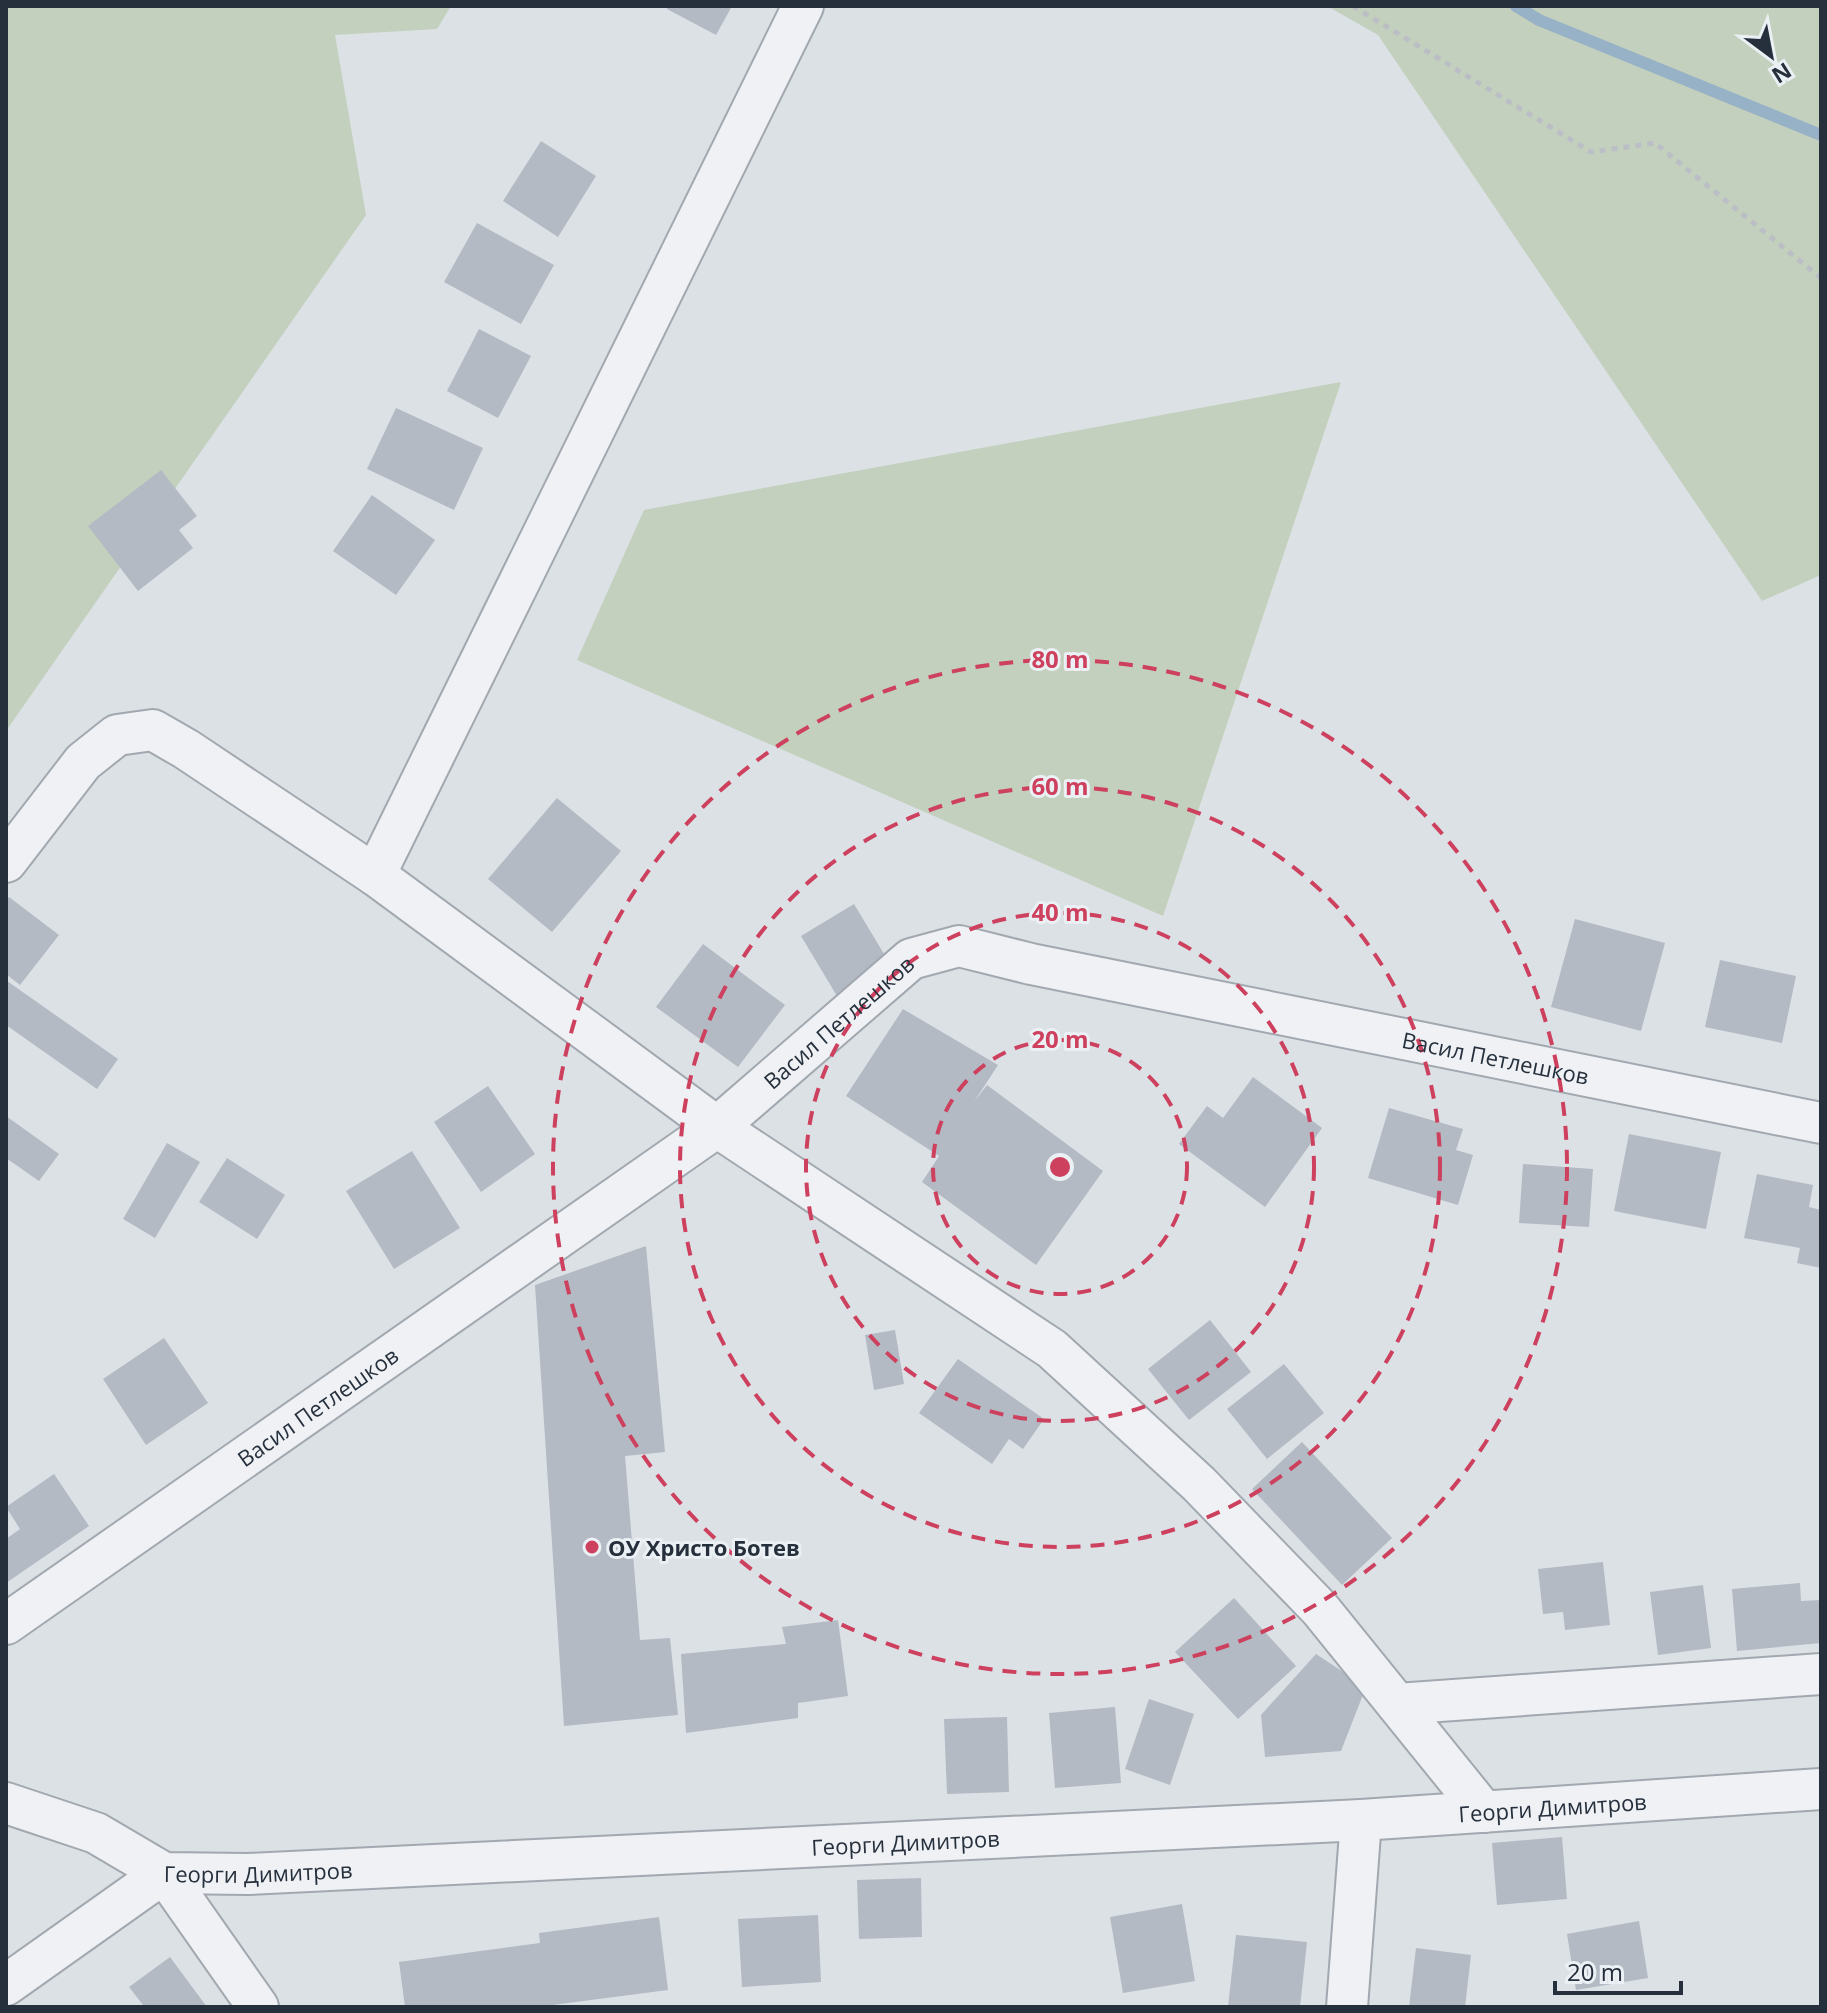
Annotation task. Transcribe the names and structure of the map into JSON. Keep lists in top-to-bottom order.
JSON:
{
  "streets": {
    "street": ["Васил Петлешков", "Георги Димитров"]
  },
  "places": ["ОУ Христо Ботев"],
  "scale_bar": "20 m",
  "north": "bottom right",
  "rings": [
    "80 m",
    "60 m",
    "40 m",
    "20 m"
  ]
}
